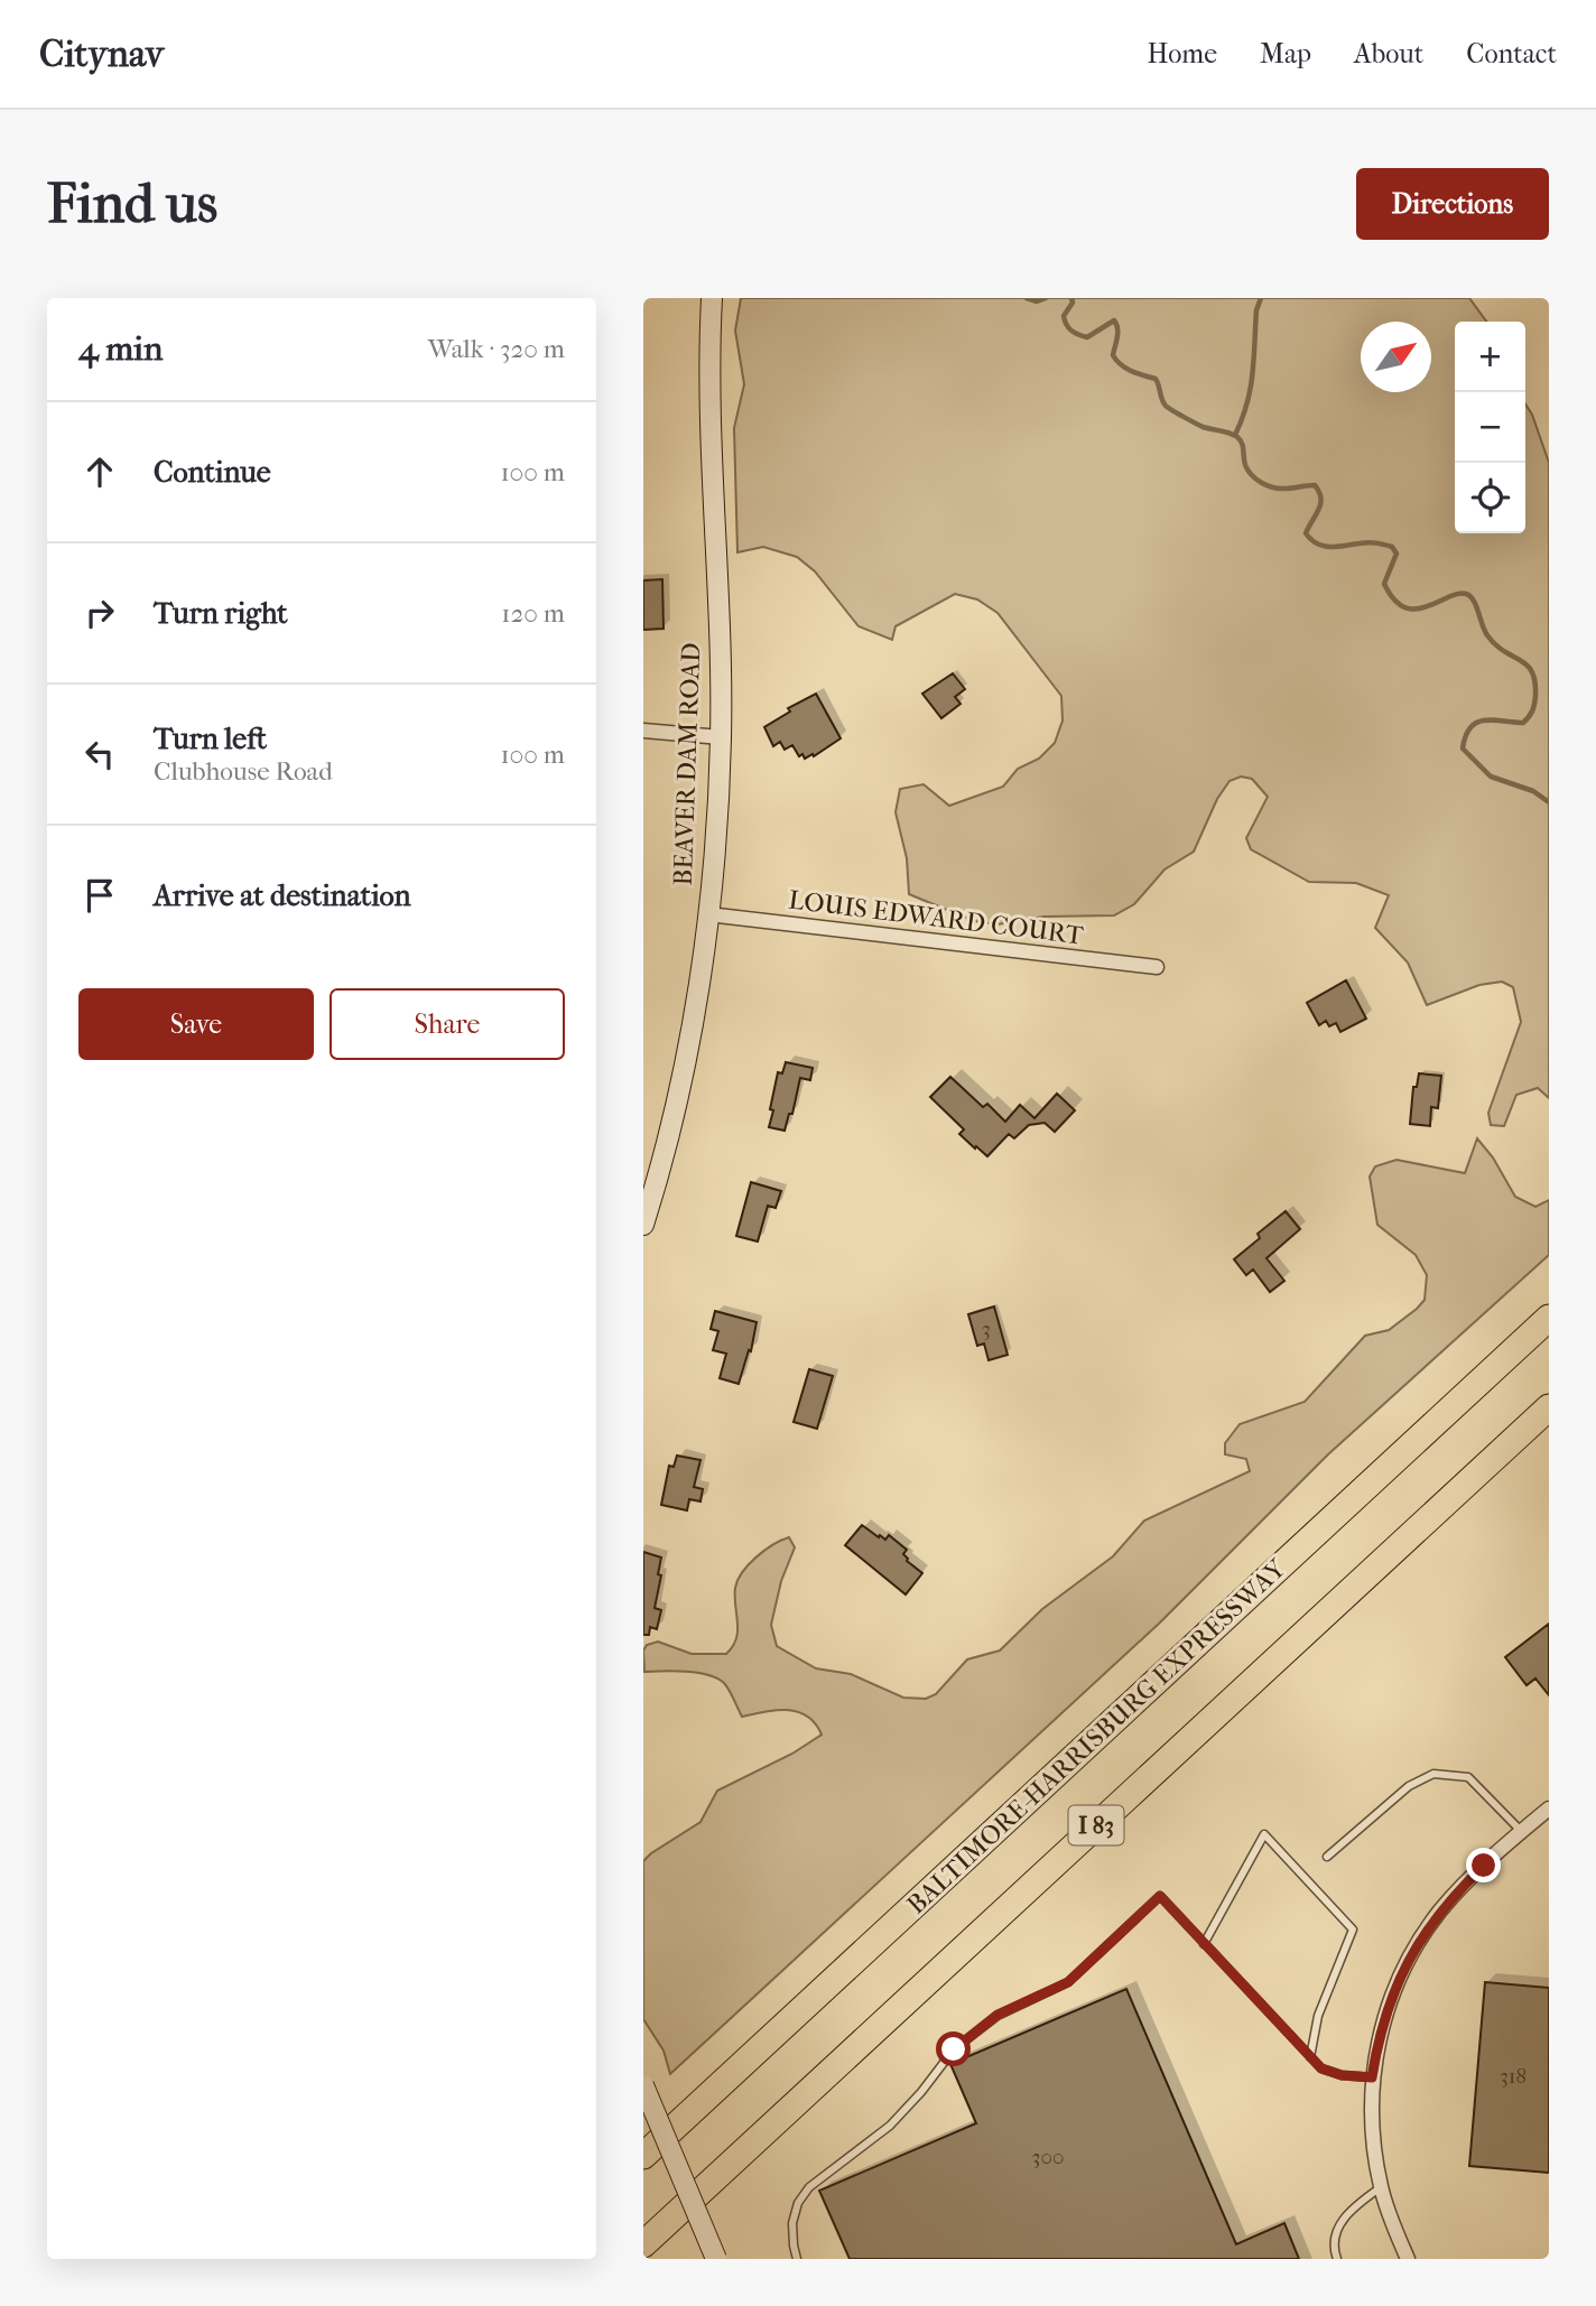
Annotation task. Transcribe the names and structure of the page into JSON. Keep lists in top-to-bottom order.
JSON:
{
  "streets": {
    "highway": ["BALTIMORE-HARRISBURG EXPRESSWAY", "I 83"],
    "street": ["BEAVER DAM ROAD", "LOUIS EDWARD COURT"]
  },
  "crossings": [
    ["BEAVER DAM ROAD", "LOUIS EDWARD COURT"]
  ],
  "house_numbers": ["3", "318", "300"],
  "north": "top right",
  "page": {
    "header": "Citynav",
    "nav": [
      "Home",
      "Map",
      "About",
      "Contact"
    ],
    "buttons": [
      "Directions",
      ["Save", "Share"]
    ],
    "title": "Find us",
    "heading": ["4 min", "Walk · 320 m"],
    "map_buttons": ["+", "−"],
    "list": [
      ["Continue", "100 m"],
      ["Turn right", "120 m"],
      ["Turn left", "Clubhouse Road", "100 m"],
      "Arrive at destination"
    ]
  }
}
